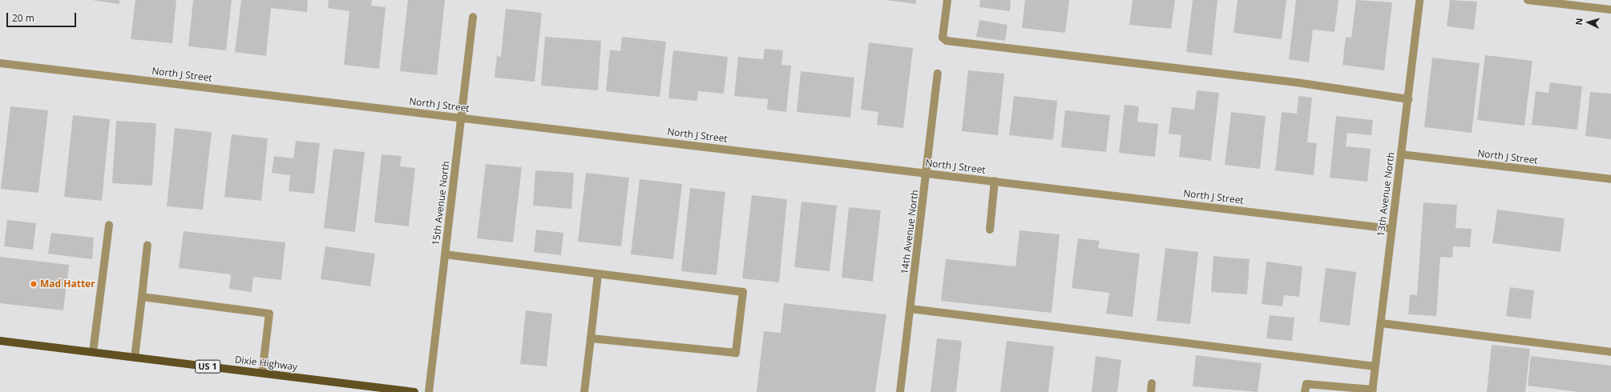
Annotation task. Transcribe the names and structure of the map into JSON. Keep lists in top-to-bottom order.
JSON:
{
  "streets": {
    "main road": ["Dixie Highway", "US 1"],
    "street": [
      "North J Street",
      "13th Avenue North",
      "15th Avenue North",
      "14th Avenue North"
    ]
  },
  "crossings": [
    ["North J Street", "13th Avenue North"],
    ["North J Street", "15th Avenue North"],
    ["North J Street", "14th Avenue North"]
  ],
  "places": ["Mad Hatter"],
  "scale_bar": "20 m",
  "north": "left"
}
